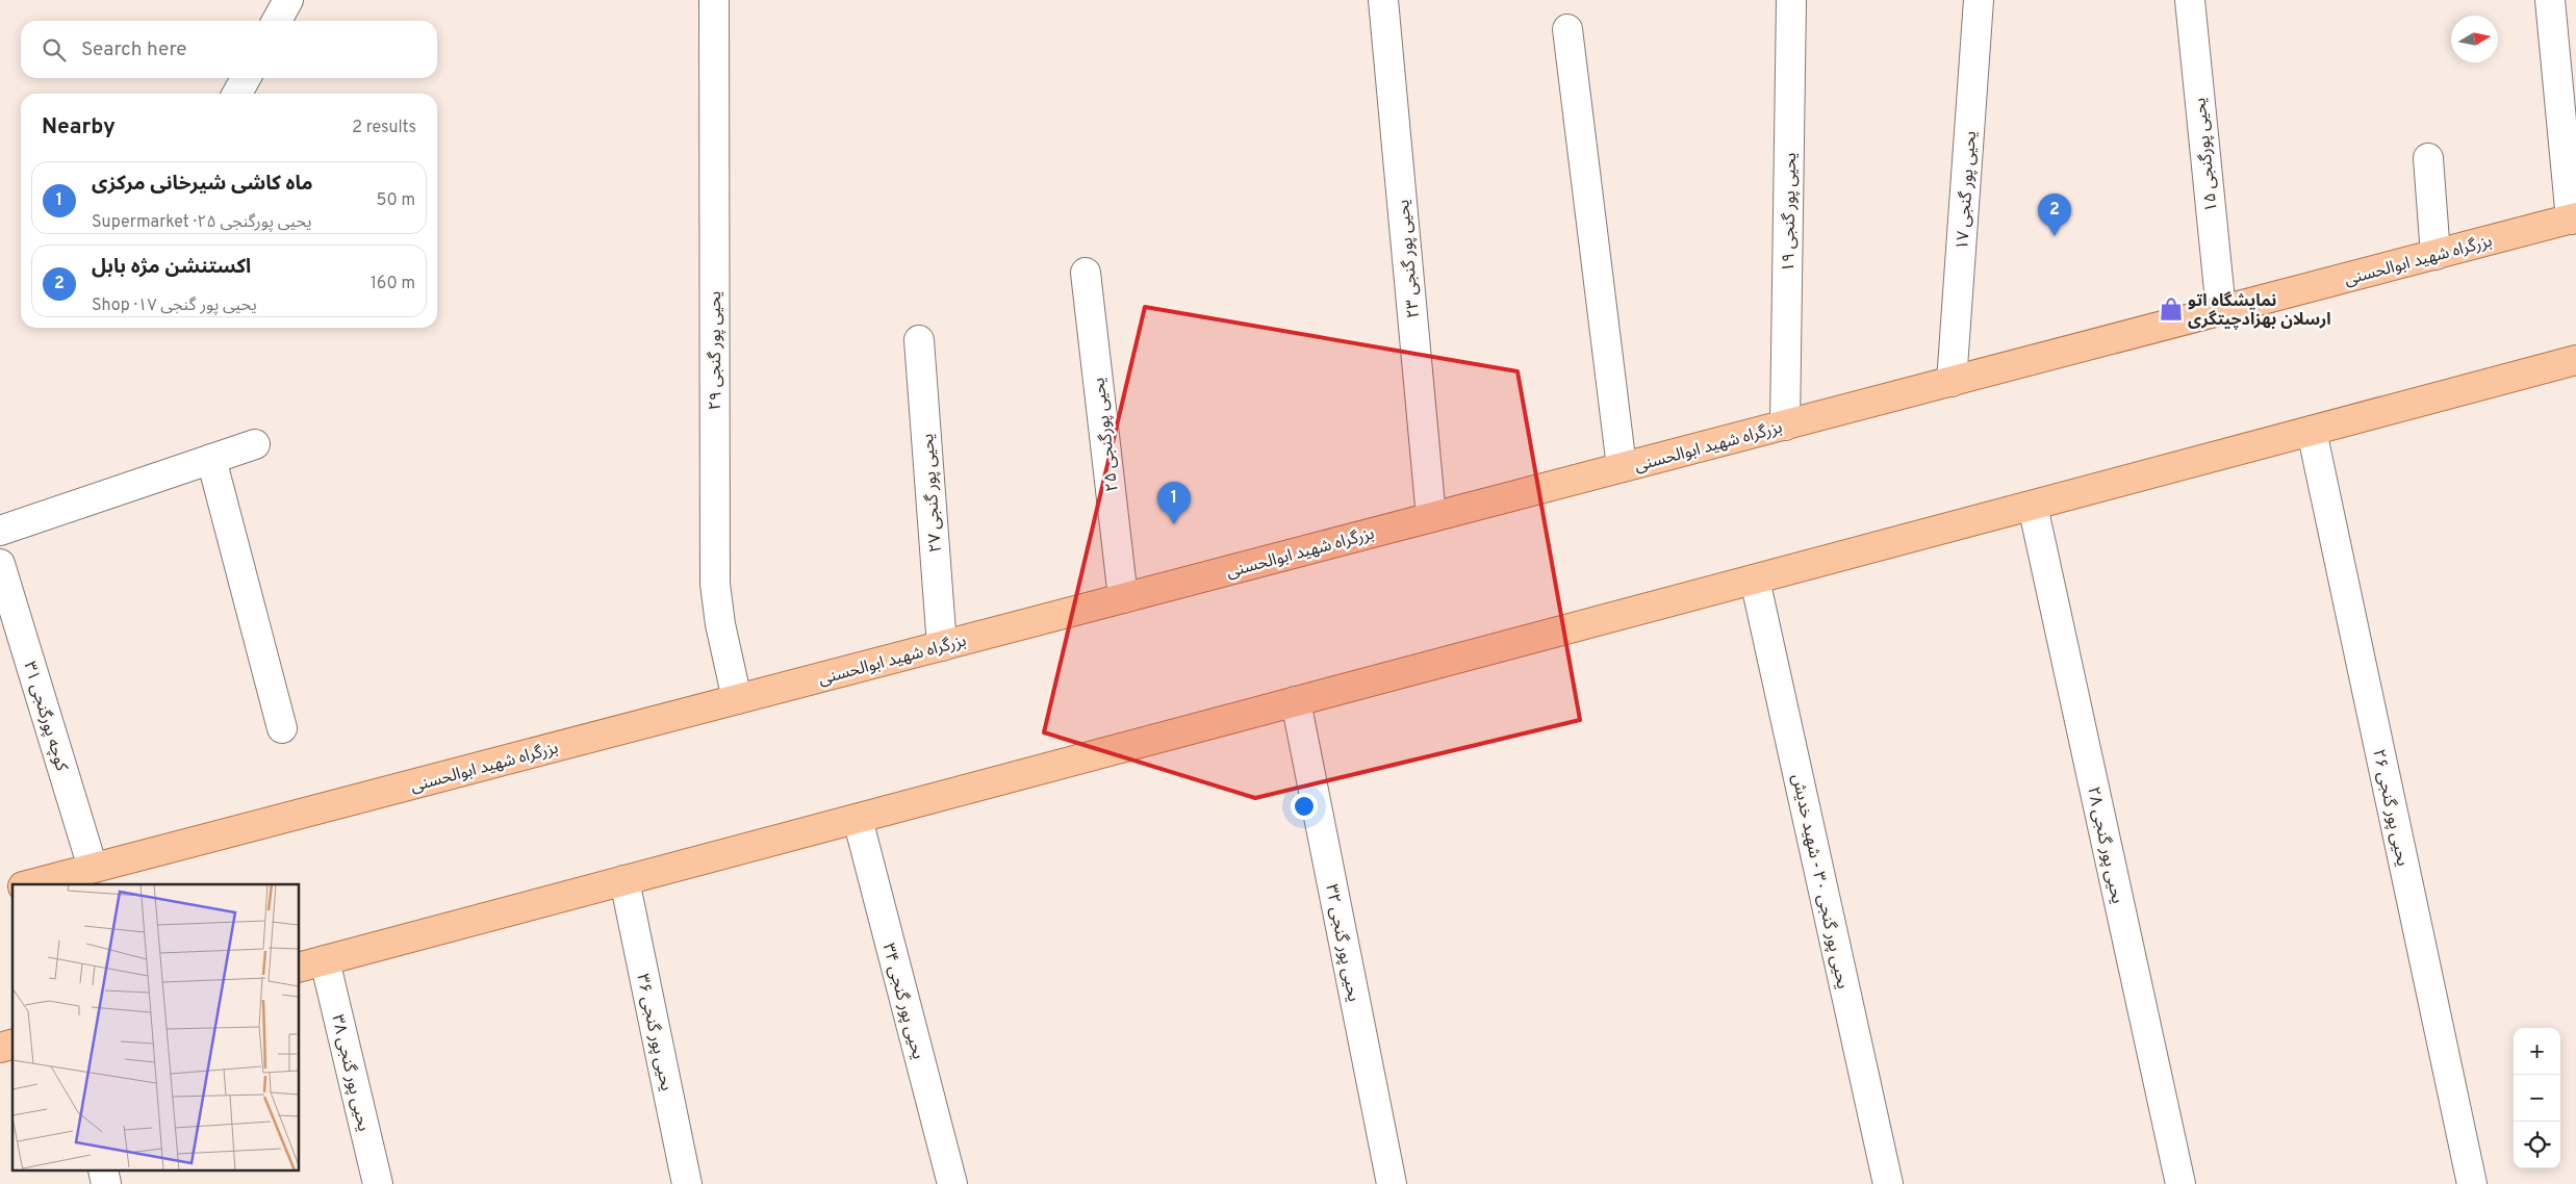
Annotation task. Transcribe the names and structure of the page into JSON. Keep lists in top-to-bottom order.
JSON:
{
  "streets": {
    "main road": ["بزرگراه شهید ابوالحسنی"],
    "street": [
      "یحیی پورگنجی ۱۵",
      "یحیی پور گنجی ۱۷",
      "یحیی پور گنجی ۱۹",
      "یحیی پور گنجی ۲۳",
      "یحیی پور گنجی ۲۹",
      "یحیی پورگنجی ۲۵",
      "یحیی پور گنجی ۲۷",
      "کوچه پورگنجی ۳۱",
      "یحیی پور گنجی ۲۶",
      "یحیی پور گنجی ۲۸",
      "یحیی پور گنجی ۳۰ - شهید خدیش",
      "یحیی پور گنجی ۳۲",
      "یحیی پور گنجی ۳۴",
      "یحیی پور گنجی ۳۶",
      "یحیی پور گنجی ۳۸"
    ]
  },
  "crossings": [
    ["یحیی پورگنجی ۱۵", "بزرگراه شهید ابوالحسنی"],
    ["یحیی پور گنجی ۱۷", "بزرگراه شهید ابوالحسنی"],
    ["یحیی پور گنجی ۱۹", "بزرگراه شهید ابوالحسنی"],
    ["یحیی پور گنجی ۲۳", "بزرگراه شهید ابوالحسنی"],
    ["بزرگراه شهید ابوالحسنی", "یحیی پور گنجی ۲۹"],
    ["بزرگراه شهید ابوالحسنی", "یحیی پورگنجی ۲۵"],
    ["بزرگراه شهید ابوالحسنی", "یحیی پور گنجی ۲۷"],
    ["بزرگراه شهید ابوالحسنی", "کوچه پورگنجی ۳۱"]
  ],
  "places": {
    "shop": ["نمایشگاه اتو ارسلان بهزادچیتگری"]
  },
  "north": "right",
  "page": {
    "search": "Search here",
    "heading": ["Nearby", "2 results"],
    "list": [
      {
        "mark": "1",
        "name": "ماه کاشی شیرخانی مرکزی",
        "note": "Supermarket · یحیی پورگنجی ۲۵",
        "value": "50 m"
      },
      {
        "mark": "2",
        "name": "اکستنشن مژه بابل",
        "note": "Shop · یحیی پور گنجی ۱۷",
        "value": "160 m"
      }
    ],
    "pins": ["2", "1"],
    "map_buttons": ["+", "−"]
  }
}
